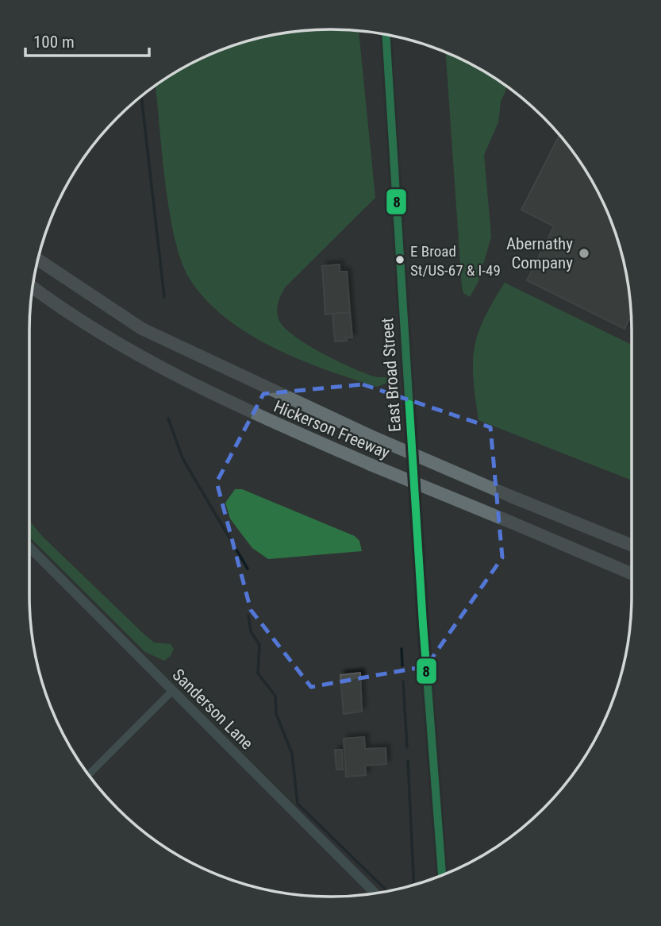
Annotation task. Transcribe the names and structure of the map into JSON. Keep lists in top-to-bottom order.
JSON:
{
  "streets": {
    "highway": ["Hickerson Freeway"],
    "main road": ["East Broad Street"],
    "street": ["Sanderson Lane"]
  },
  "places": ["Abernathy Company", "E Broad St/US-67 & I-49"],
  "lines": ["transit line 8"],
  "scale_bar": "100 m"
}
